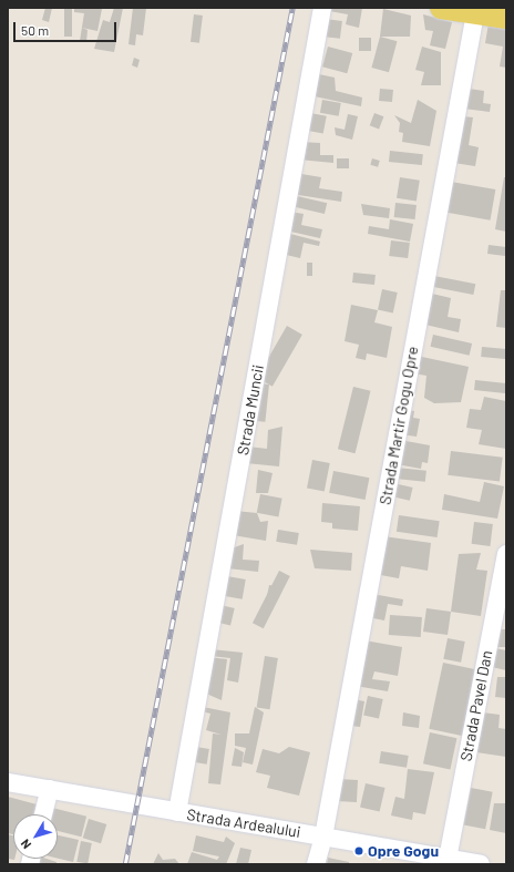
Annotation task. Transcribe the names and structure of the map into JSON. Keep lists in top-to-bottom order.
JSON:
{
  "streets": {
    "street": [
      "Strada Muncii",
      "Strada Martir Gogu Opre",
      "Strada Pavel Dan",
      "Strada Ardealului"
    ]
  },
  "crossings": [
    ["Strada Muncii", "Strada Ardealului"],
    ["Strada Martir Gogu Opre", "Strada Ardealului"],
    ["Strada Pavel Dan", "Strada Ardealului"]
  ],
  "places": ["Opre Gogu"],
  "scale_bar": "50 m",
  "north": "bottom left"
}
